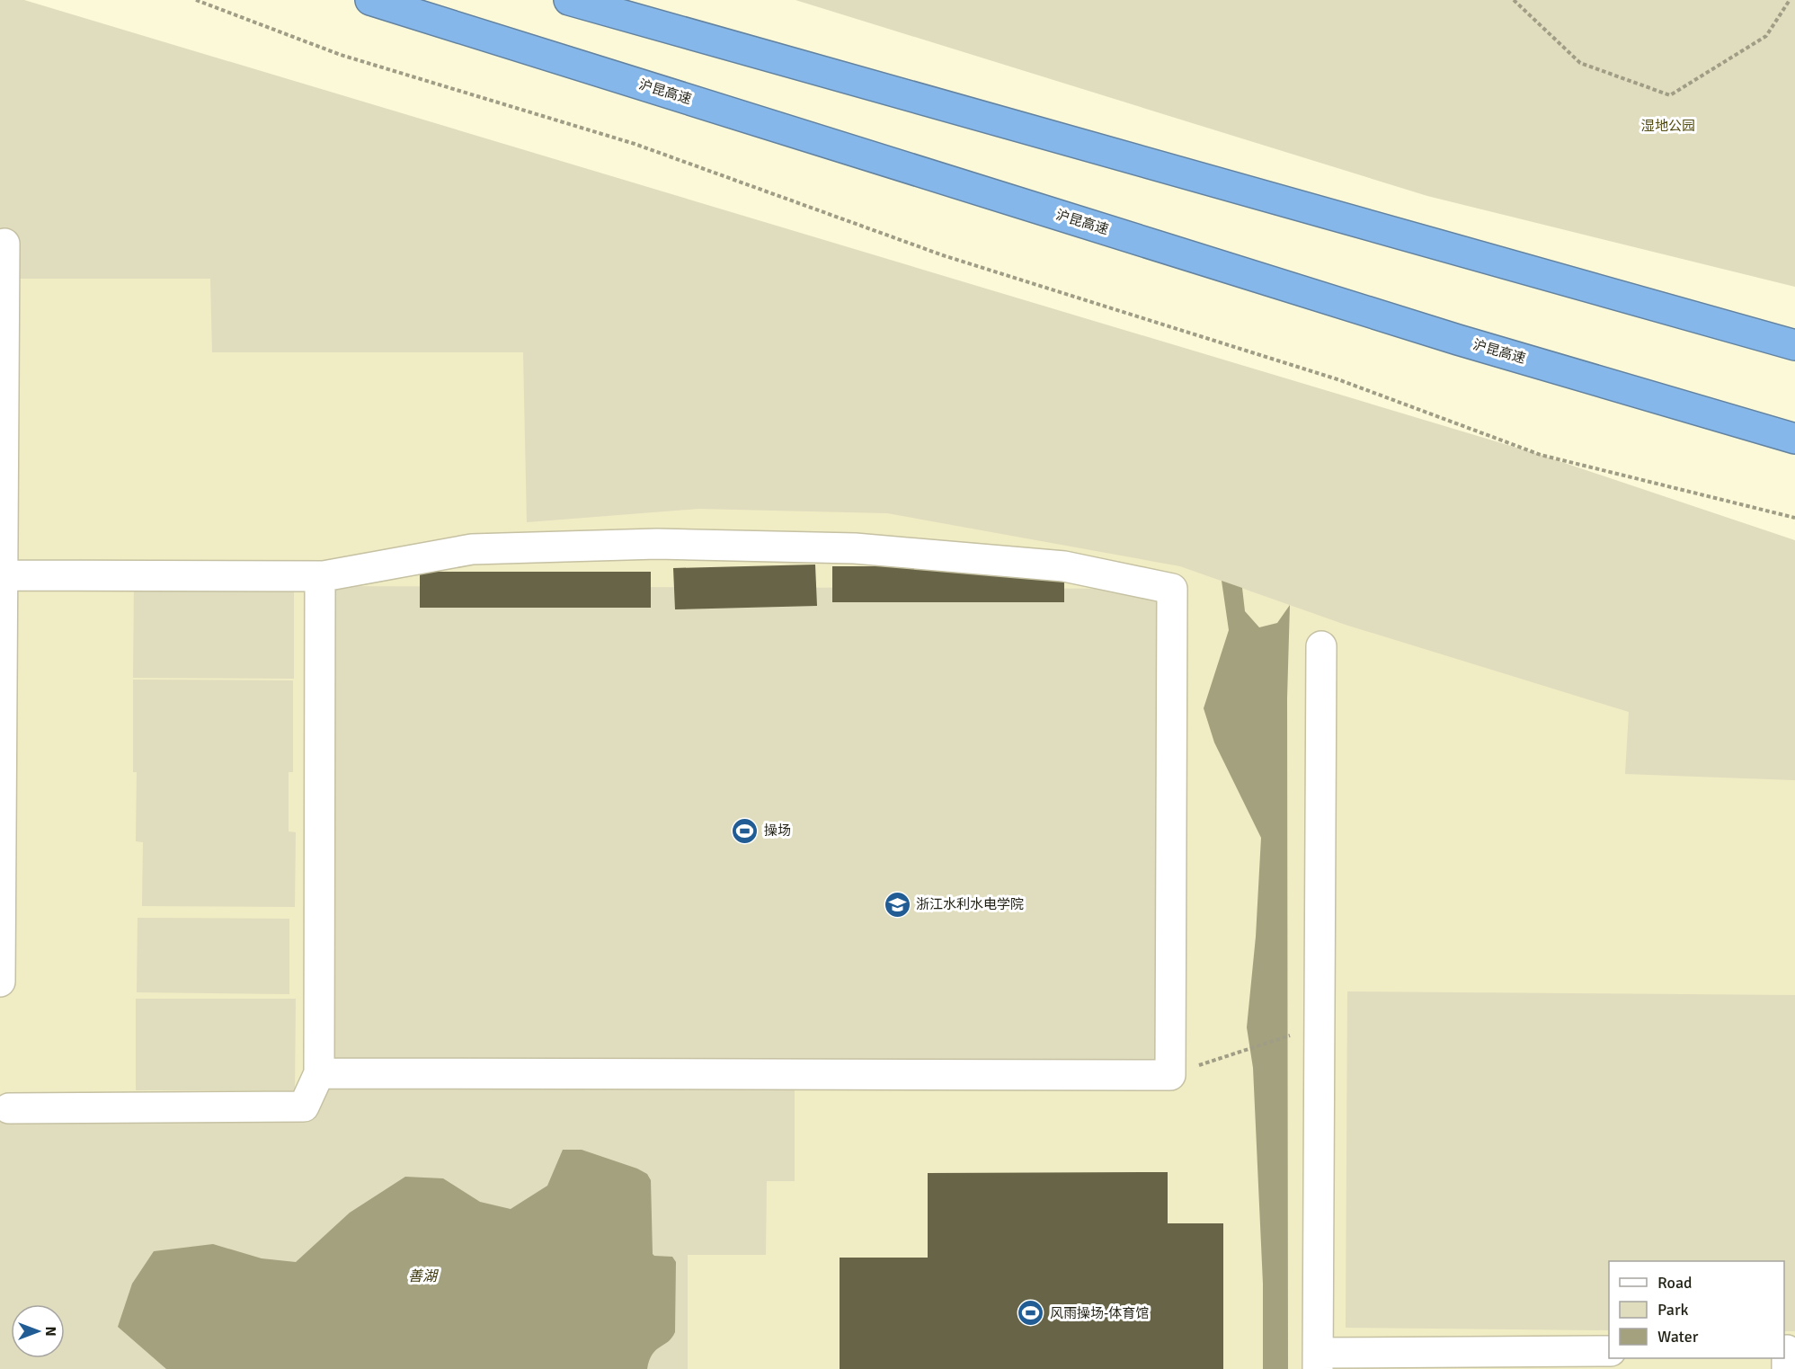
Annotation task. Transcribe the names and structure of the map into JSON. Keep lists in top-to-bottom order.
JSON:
{
  "streets": {
    "highway": ["沪昆高速"]
  },
  "water": ["善湖"],
  "parks": ["湿地公园"],
  "places": {
    "sports": ["操场", "风雨操场-体育馆"],
    "school or university": ["浙江水利水电学院"]
  },
  "legend": ["Road", "Park", "Water"],
  "north": "right"
}
